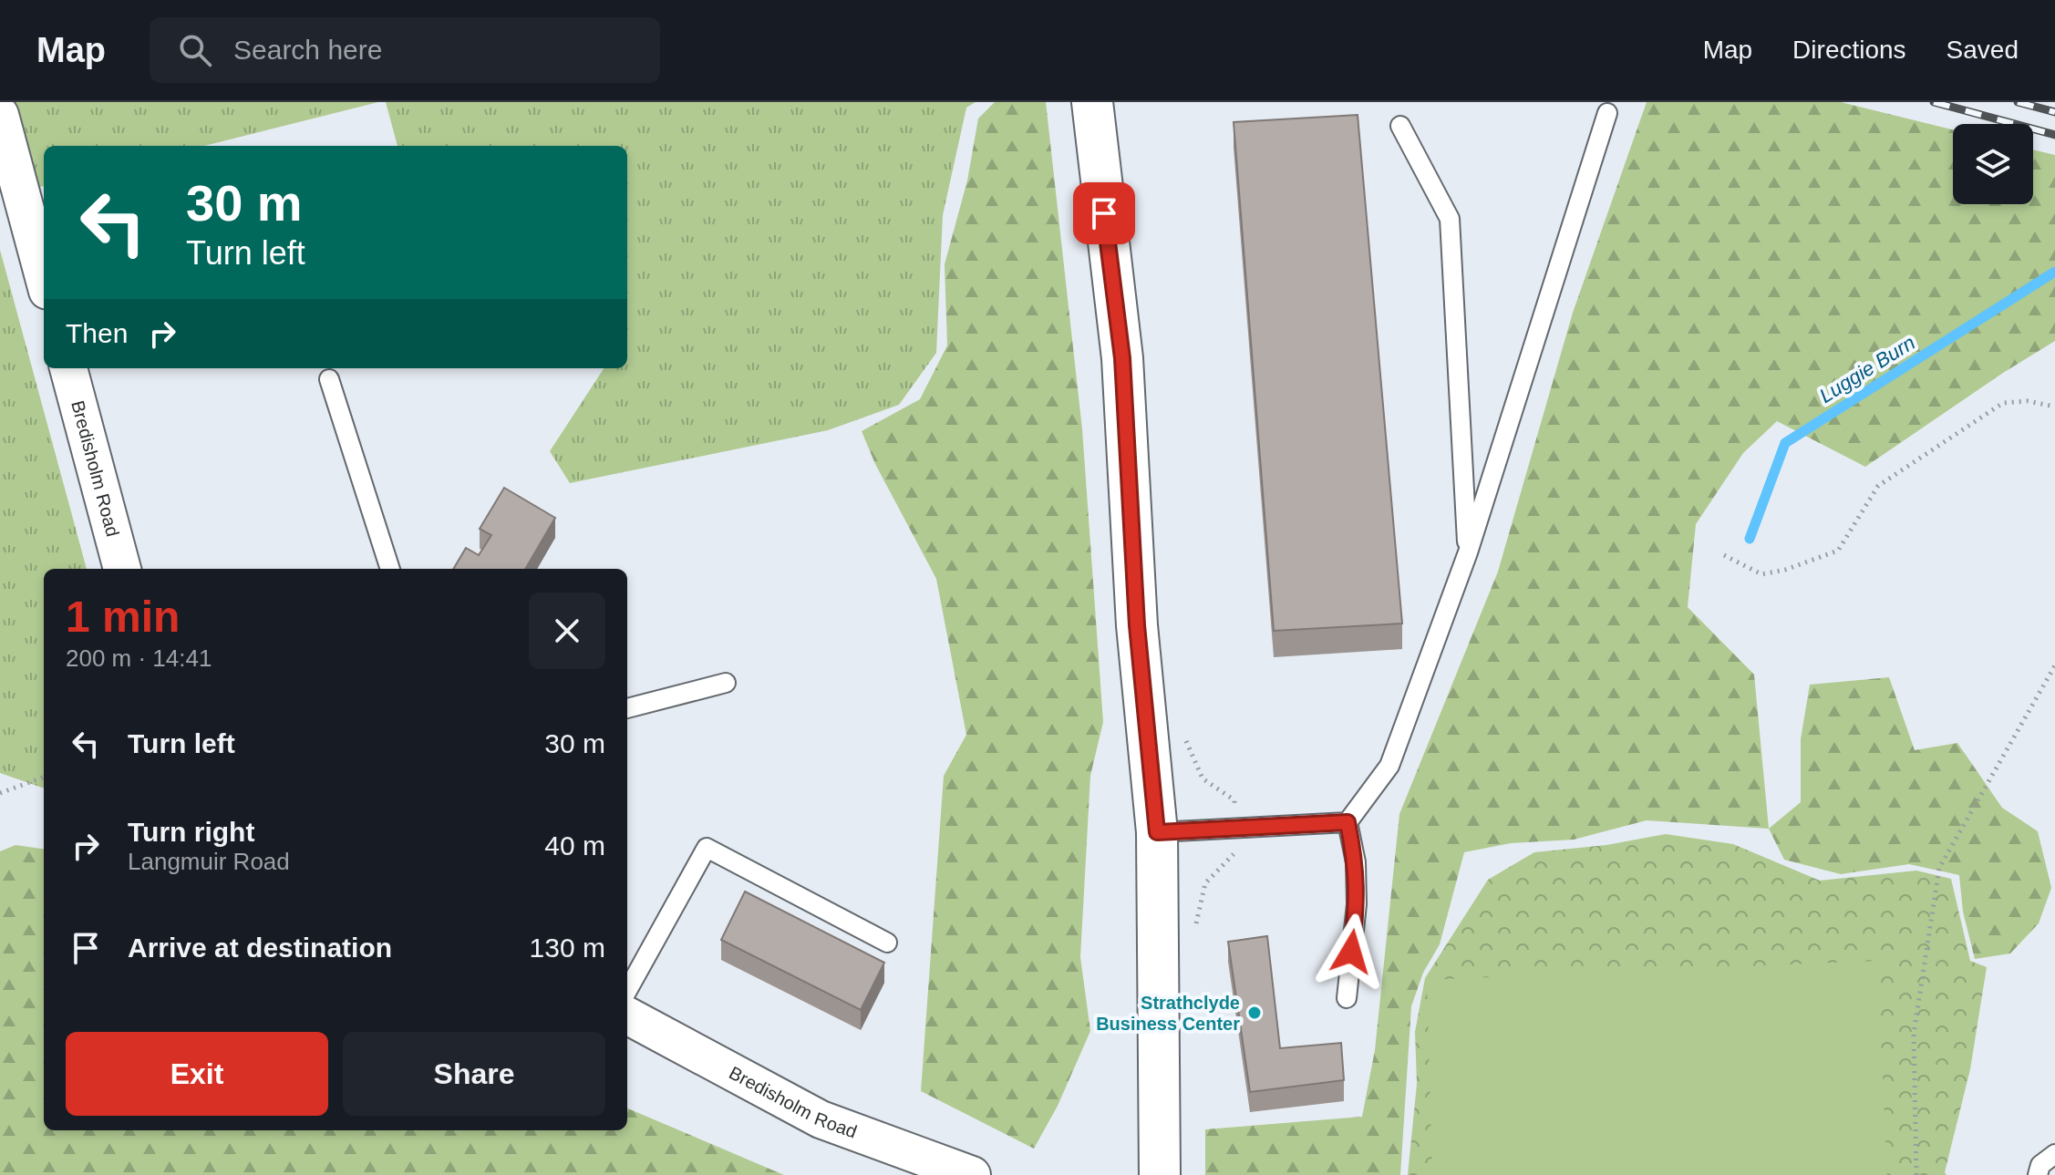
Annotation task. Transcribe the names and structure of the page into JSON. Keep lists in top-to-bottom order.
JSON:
{
  "streets": {
    "street": ["Bredisholm Road"]
  },
  "water": ["Luggie Burn"],
  "places": ["Strathclyde Business Center"],
  "page": {
    "header": "Map",
    "search": "Search here",
    "nav": ["Map", "Directions", "Saved"],
    "turn": ["30 m", "Turn left"],
    "then": "Then",
    "heading": ["1 min", "200 m · 14:41"],
    "list": [
      {
        "name": "Turn left",
        "value": "30 m"
      },
      {
        "name": "Turn right",
        "note": "Langmuir Road",
        "value": "40 m"
      },
      {
        "name": "Arrive at destination",
        "value": "130 m"
      }
    ],
    "buttons": ["Exit", "Share"]
  }
}
